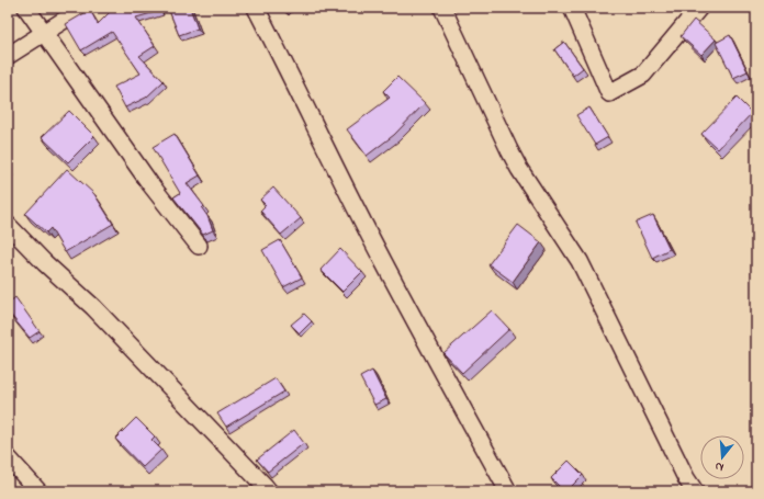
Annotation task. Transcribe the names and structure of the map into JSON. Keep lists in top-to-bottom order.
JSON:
{
  "north": "bottom"
}
